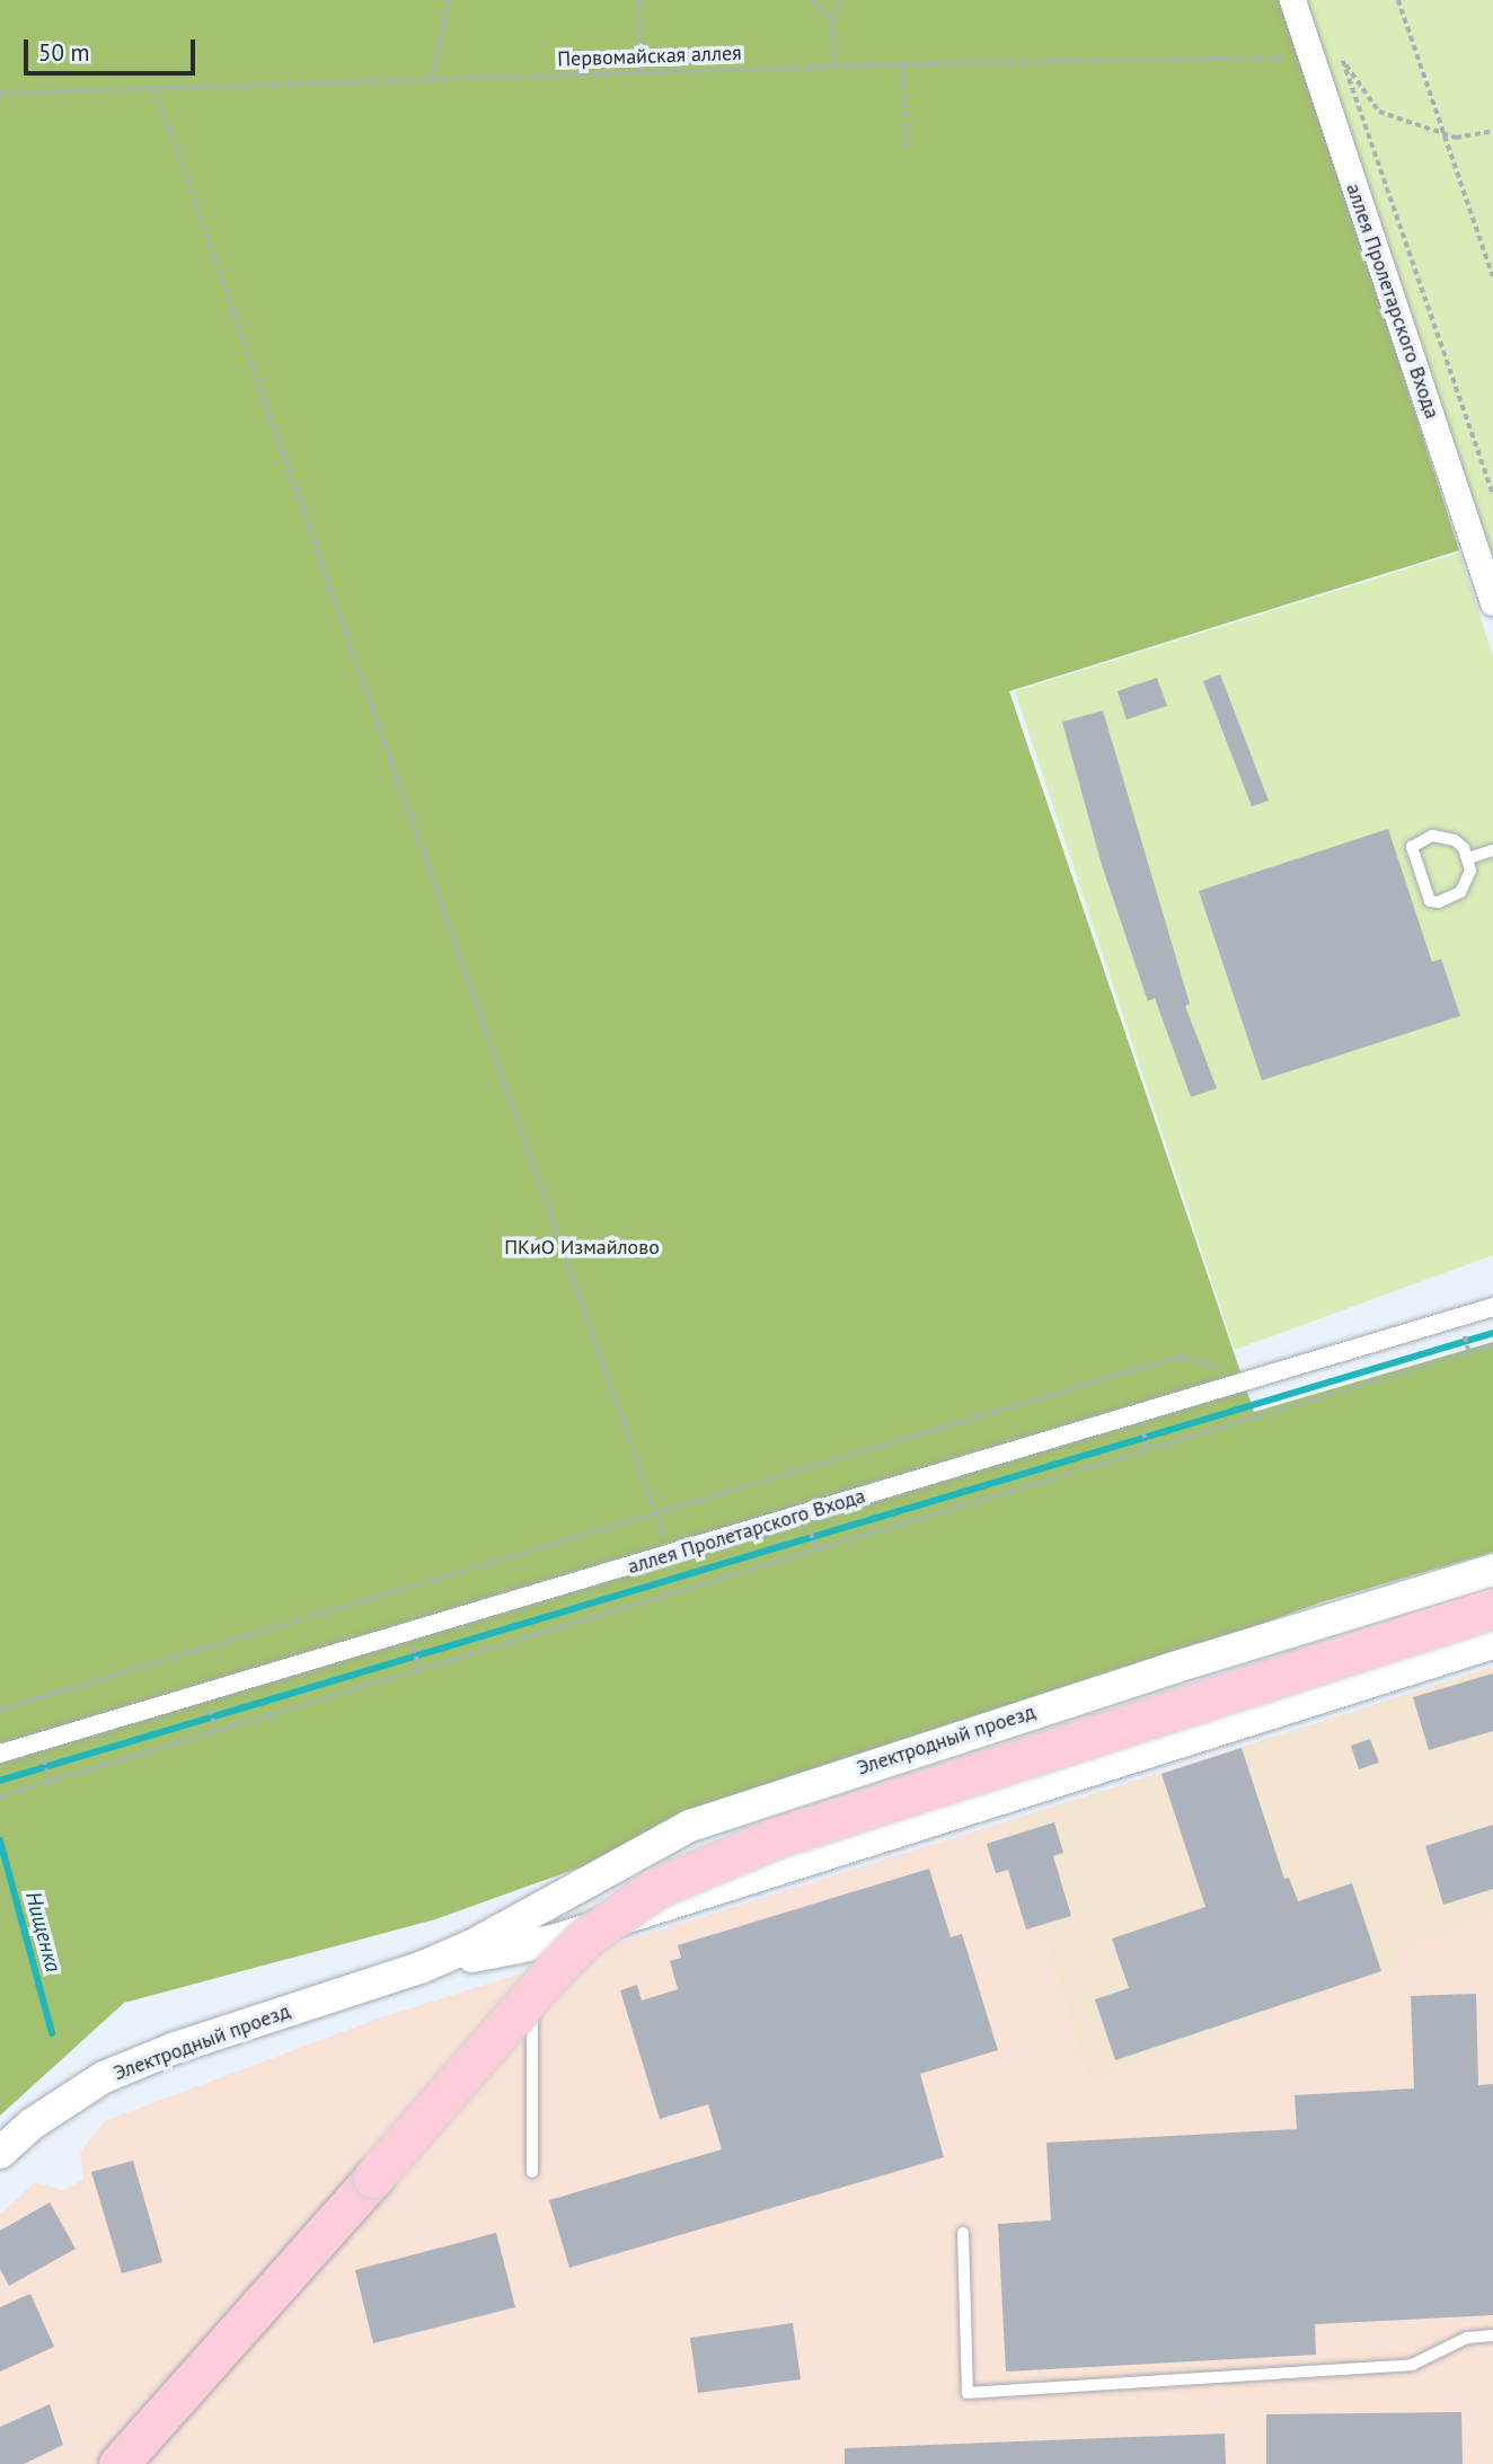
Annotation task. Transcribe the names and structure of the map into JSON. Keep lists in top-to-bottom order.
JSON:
{
  "streets": {
    "street": ["аллея Пролетарского Входа", "Электродный проезд"],
    "path": ["Первомайская аллея"]
  },
  "water": ["Нищенка"],
  "parks": ["ПКиО Измайлово"],
  "scale_bar": "50 m"
}
